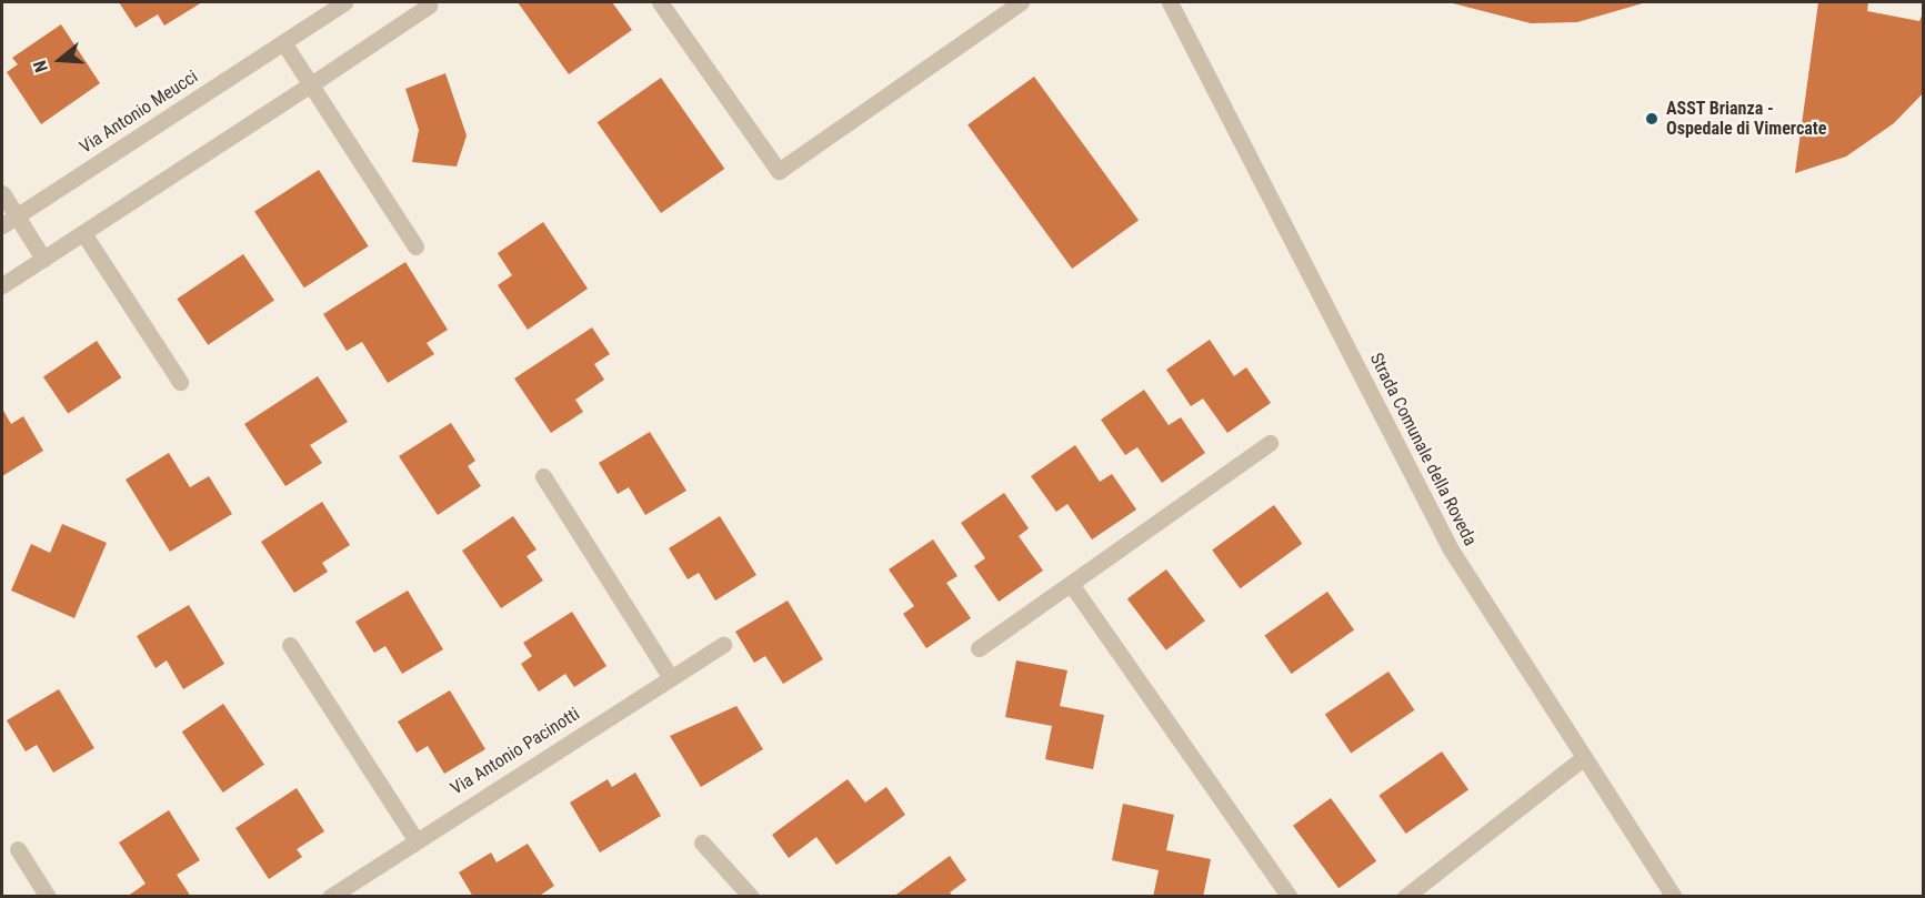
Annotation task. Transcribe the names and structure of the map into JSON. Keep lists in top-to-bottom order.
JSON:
{
  "streets": {
    "street": ["Via Antonio Meucci", "Strada Comunale della Roveda", "Via Antonio Pacinotti"]
  },
  "places": ["ASST Brianza - Ospedale di Vimercate"],
  "north": "left"
}
